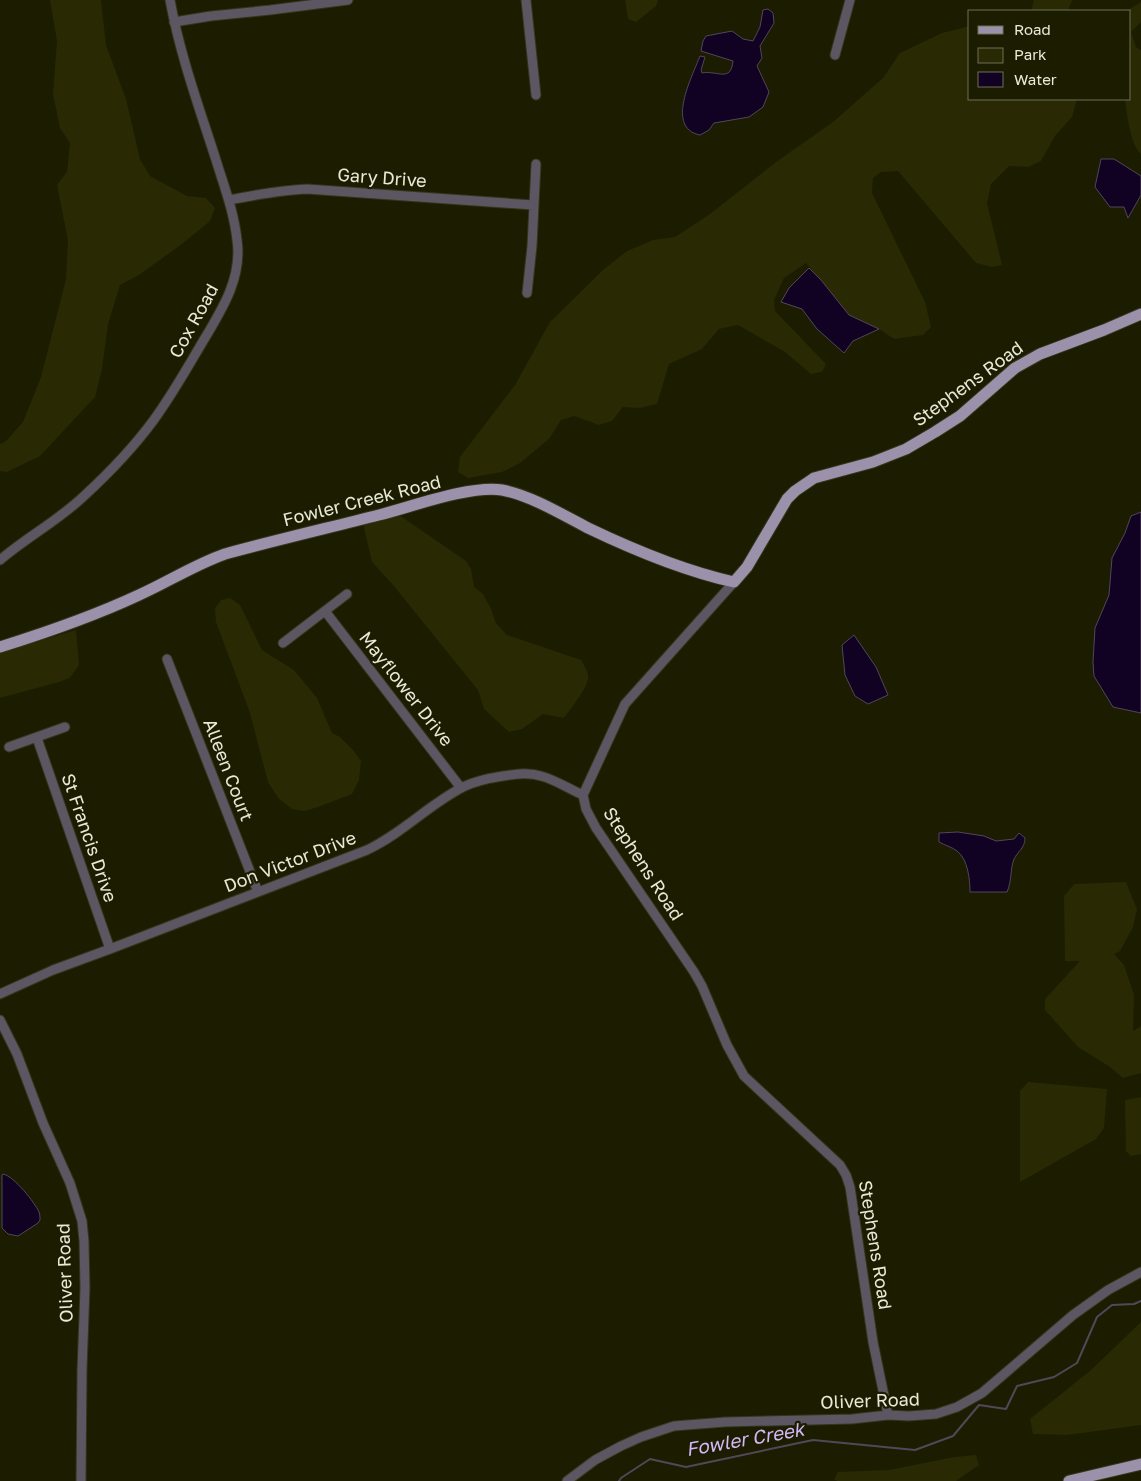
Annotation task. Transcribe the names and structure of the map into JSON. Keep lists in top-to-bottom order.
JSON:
{
  "streets": {
    "main road": ["Stephens Road", "Fowler Creek Road"],
    "street": [
      "Gary Drive",
      "Cox Road",
      "Mayflower Drive",
      "Alleen Court",
      "St Francis Drive",
      "Don Victor Drive",
      "Oliver Road"
    ]
  },
  "crossings": [
    ["Gary Drive", "Cox Road"],
    ["Stephens Road", "Fowler Creek Road"],
    ["Stephens Road", "Don Victor Drive"],
    ["Stephens Road", "Oliver Road"],
    ["Mayflower Drive", "Don Victor Drive"],
    ["Alleen Court", "Don Victor Drive"],
    ["St Francis Drive", "Don Victor Drive"]
  ],
  "water": ["Fowler Creek"],
  "legend": ["Road", "Park", "Water"]
}
